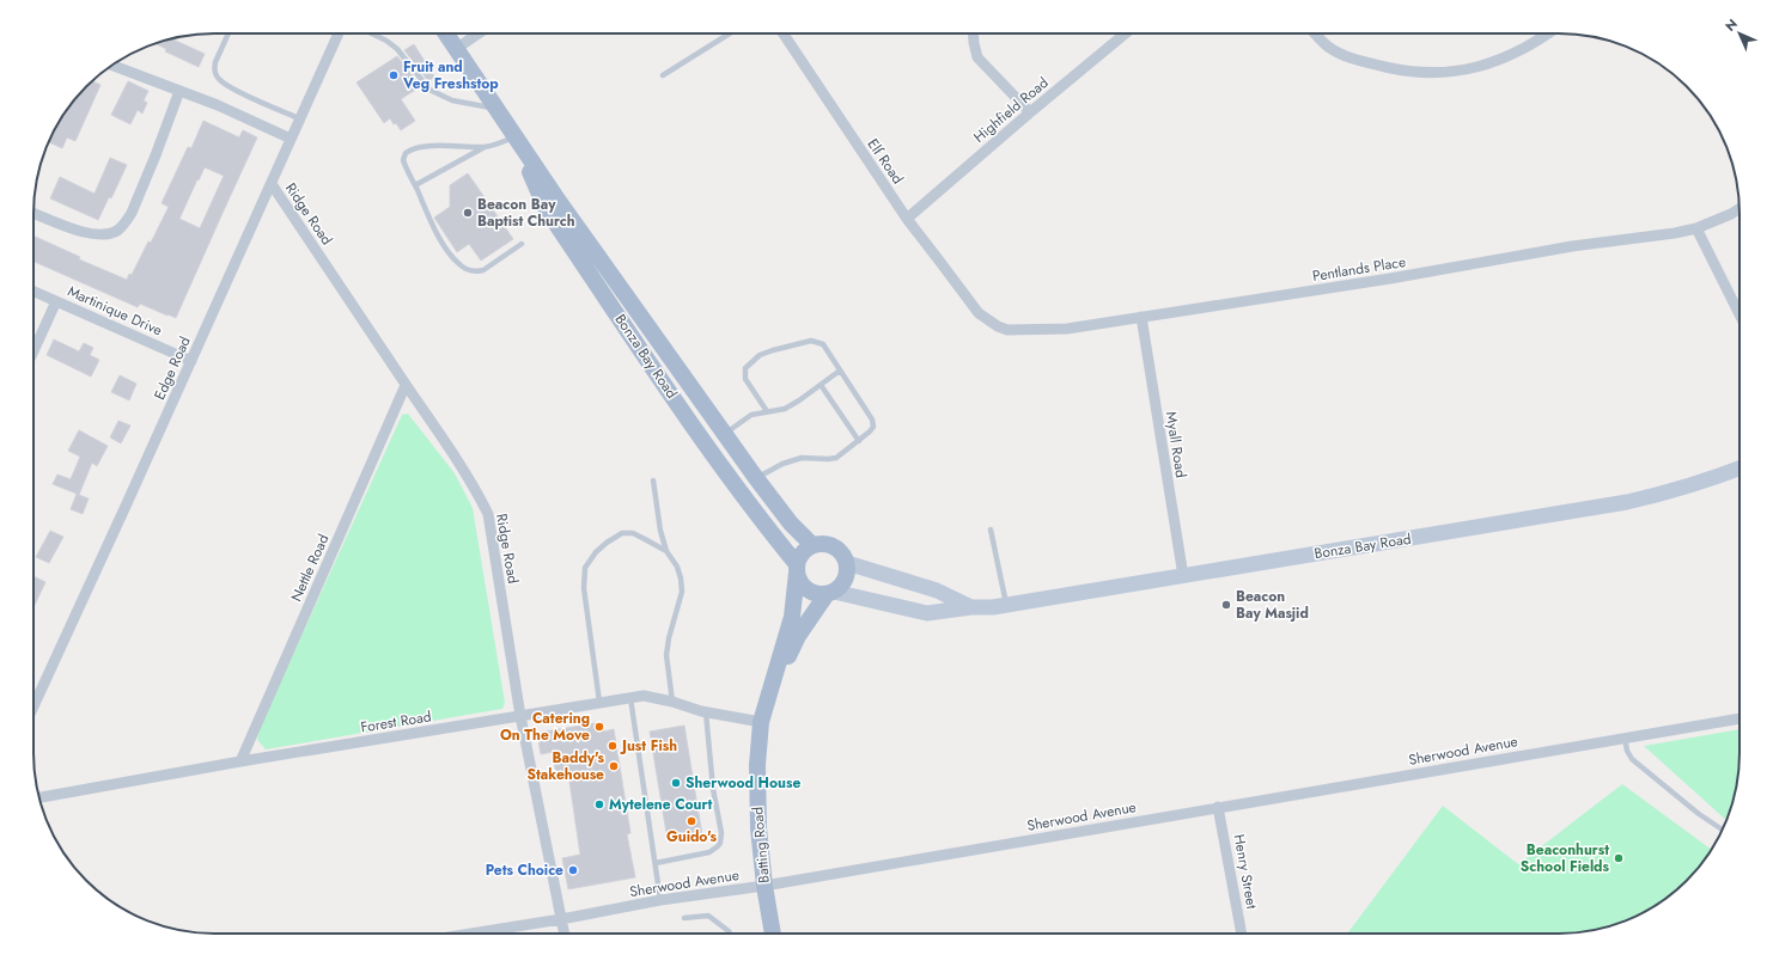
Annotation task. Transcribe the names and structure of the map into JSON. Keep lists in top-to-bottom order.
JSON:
{
  "streets": {
    "main road": ["Bonza Bay Road", "Batting Road"],
    "street": [
      "Highfield Road",
      "Elf Road",
      "Ridge Road",
      "Pentlands Place",
      "Martinique Drive",
      "Edge Road",
      "Myall Road",
      "Nettle Road",
      "Forest Road",
      "Sherwood Avenue",
      "Henry Street"
    ]
  },
  "crossings": [
    ["Highfield Road", "Elf Road"],
    ["Elf Road", "Pentlands Place"],
    ["Ridge Road", "Edge Road"],
    ["Ridge Road", "Nettle Road"],
    ["Ridge Road", "Forest Road"],
    ["Ridge Road", "Sherwood Avenue"],
    ["Pentlands Place", "Myall Road"],
    ["Martinique Drive", "Edge Road"],
    ["Bonza Bay Road", "Myall Road"],
    ["Bonza Bay Road", "Batting Road"],
    ["Nettle Road", "Forest Road"],
    ["Forest Road", "Batting Road"],
    ["Sherwood Avenue", "Batting Road"],
    ["Sherwood Avenue", "Henry Street"]
  ],
  "places": [
    "Fruit and Veg Freshstop",
    "Beacon Bay Baptist Church",
    "Beacon Bay Masjid",
    "Catering On The Move",
    "Just Fish",
    "Baddy's Stakehouse",
    "Sherwood House",
    "Mytelene Court",
    "Guido's",
    "Beaconhurst School Fields",
    "Pets Choice"
  ],
  "north": "top left"
}
